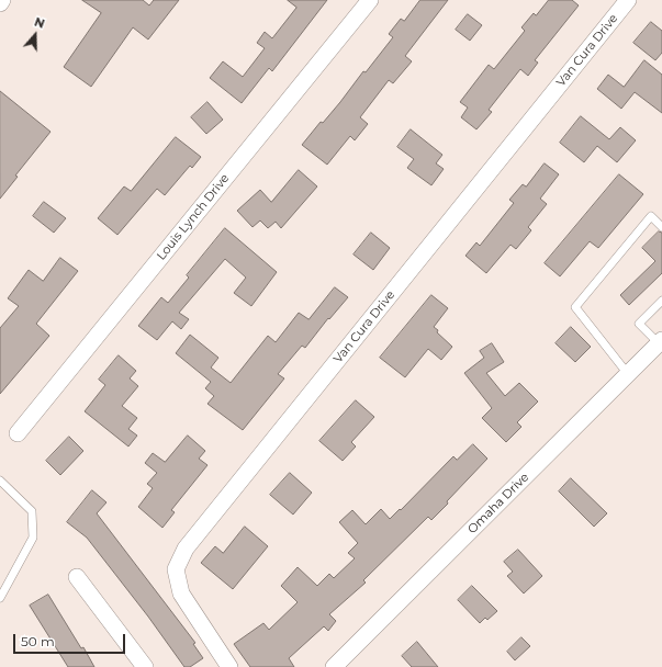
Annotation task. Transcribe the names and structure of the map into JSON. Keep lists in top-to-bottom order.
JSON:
{
  "streets": {
    "street": ["Van Cura Drive", "Louis Lynch Drive", "Omaha Drive"]
  },
  "scale_bar": "50 m",
  "north": "top"
}
